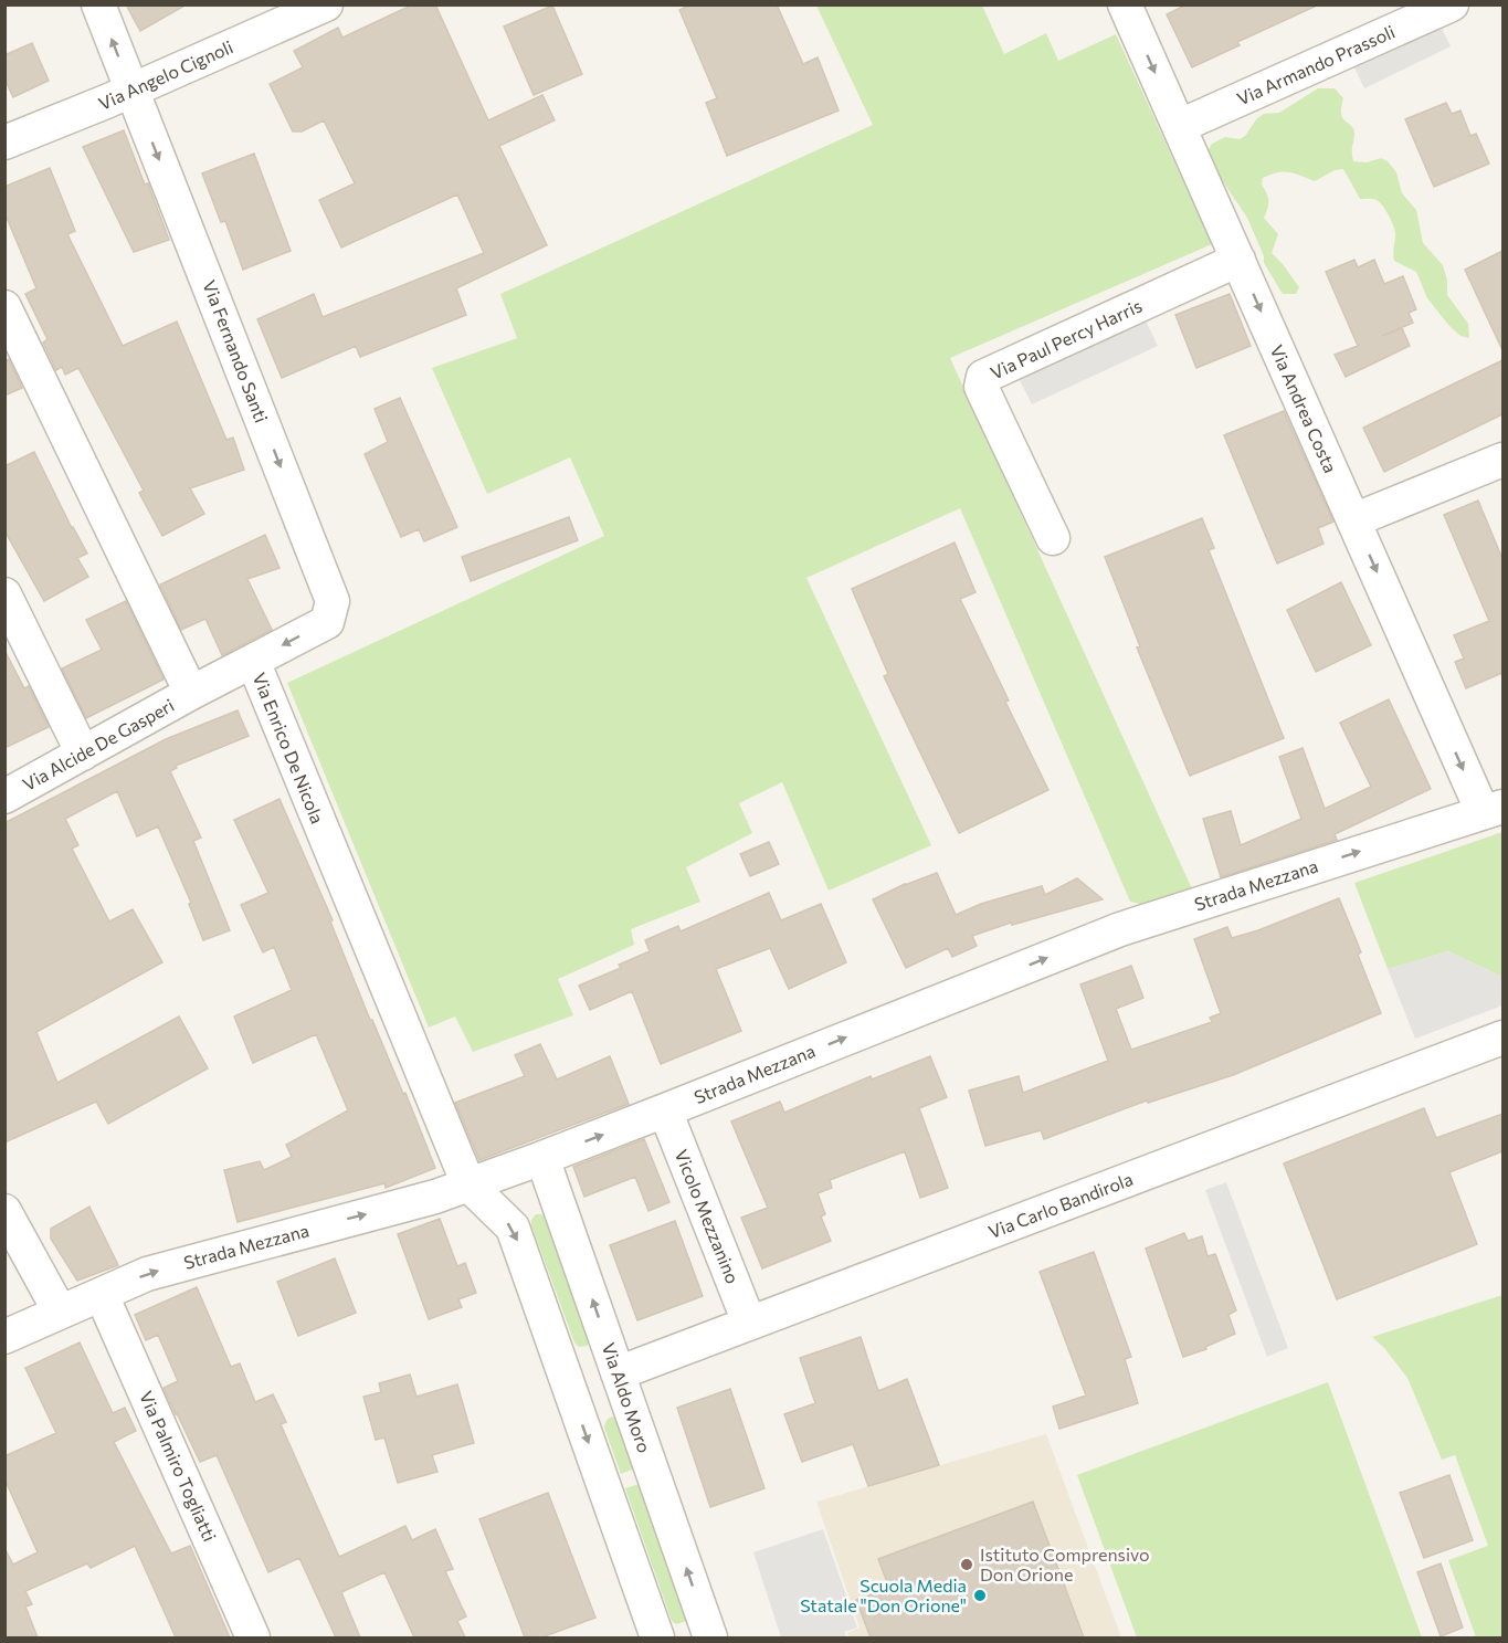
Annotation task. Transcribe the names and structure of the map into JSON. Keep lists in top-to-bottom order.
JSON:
{
  "streets": {
    "street": [
      "Via Armando Prassoli",
      "Via Angelo Cignoli",
      "Via Paul Percy Harris",
      "Via Fernando Santi",
      "Via Andrea Costa",
      "Via Alcide De Gasperi",
      "Via Enrico De Nicola",
      "Strada Mezzana",
      "Via Carlo Bandirola",
      "Vicolo Mezzanino",
      "Via Aldo Moro",
      "Via Palmiro Togliatti"
    ]
  },
  "crossings": [
    ["Via Armando Prassoli", "Via Andrea Costa"],
    ["Via Angelo Cignoli", "Via Fernando Santi"],
    ["Via Paul Percy Harris", "Via Andrea Costa"],
    ["Via Fernando Santi", "Via Enrico De Nicola"],
    ["Via Andrea Costa", "Strada Mezzana"],
    ["Via Alcide De Gasperi", "Via Enrico De Nicola"],
    ["Via Enrico De Nicola", "Strada Mezzana"],
    ["Strada Mezzana", "Vicolo Mezzanino"],
    ["Strada Mezzana", "Via Aldo Moro"],
    ["Strada Mezzana", "Via Palmiro Togliatti"],
    ["Via Carlo Bandirola", "Vicolo Mezzanino"],
    ["Via Carlo Bandirola", "Via Aldo Moro"]
  ],
  "one_way": ["Via Andrea Costa", "Strada Mezzana"],
  "places": ["Istituto Comprensivo Don Orione", "Scuola Media Statale \"Don Orione\""]
}
